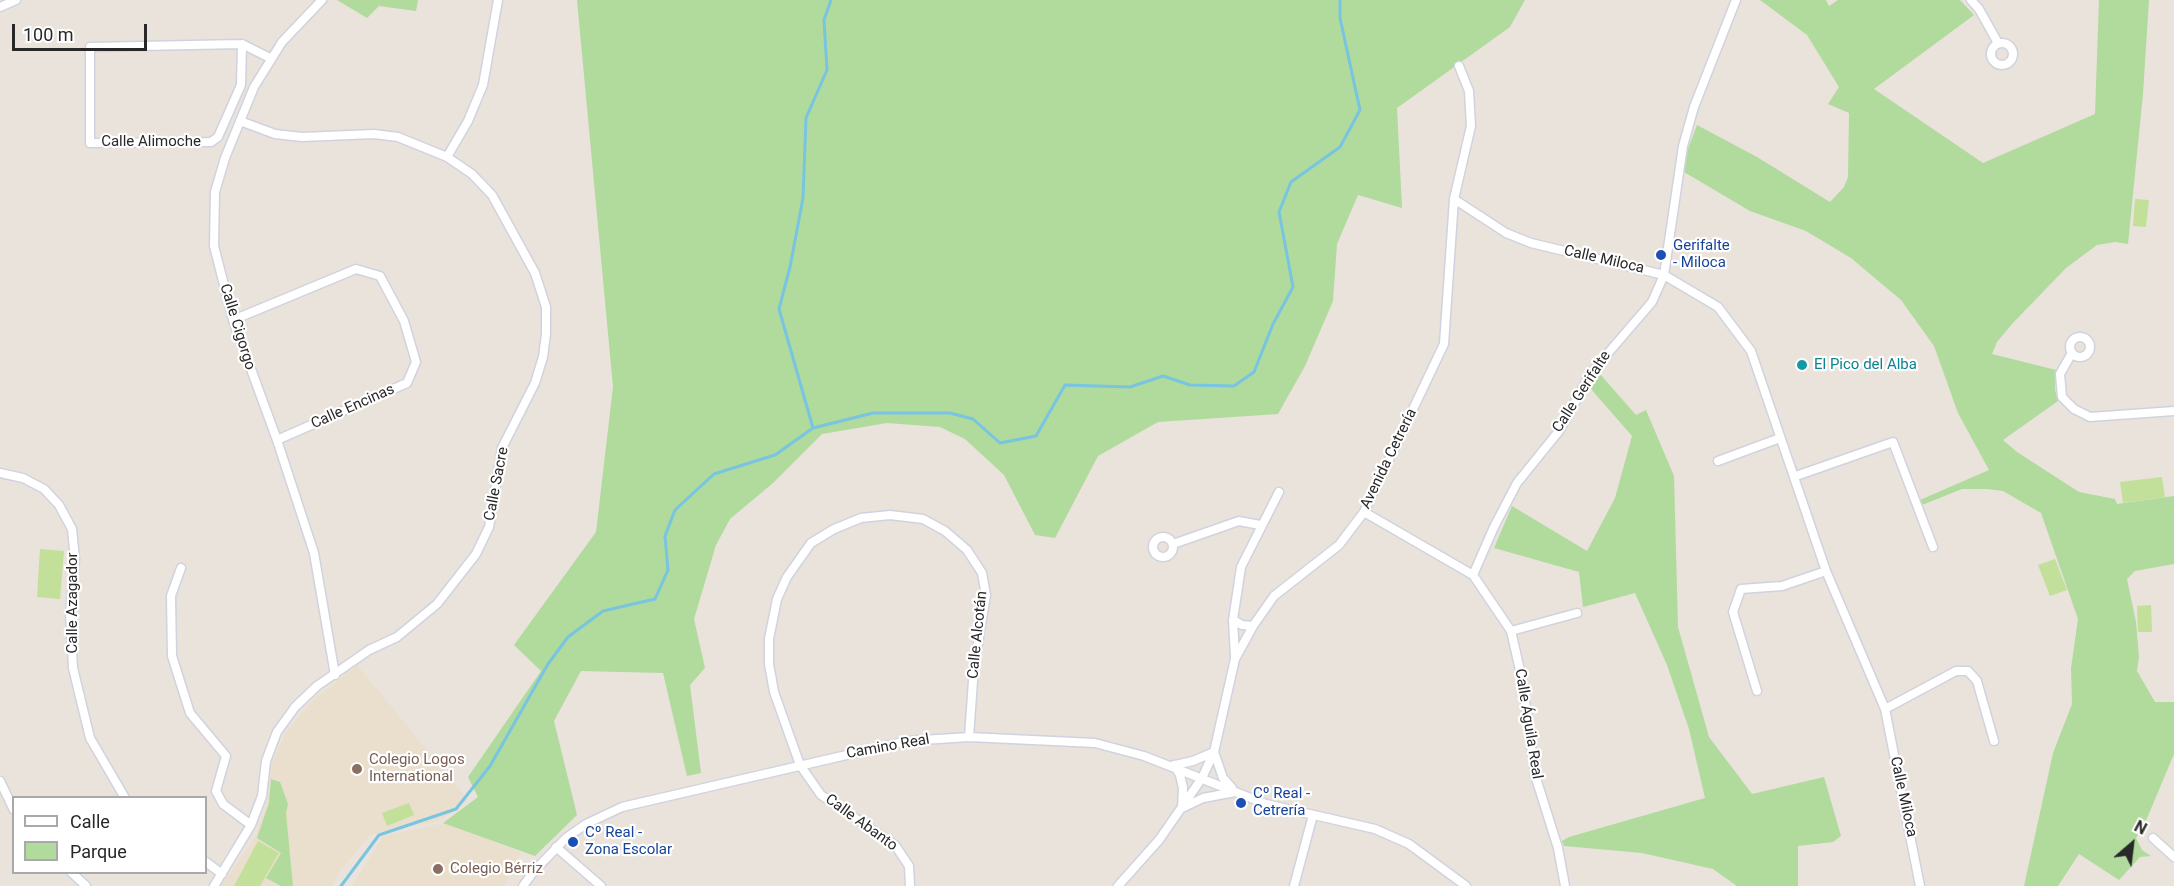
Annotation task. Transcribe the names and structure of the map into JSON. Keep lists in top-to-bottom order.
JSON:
{
  "streets": {
    "street": [
      "Calle Alimoche",
      "Calle Miloca",
      "Calle Cigorgo",
      "Calle Gerifalte",
      "Calle Encinas",
      "Avenida Cetrería",
      "Calle Sacre",
      "Calle Azagador",
      "Calle Alcotán",
      "Calle Águila Real",
      "Camino Real",
      "Calle Abanto"
    ]
  },
  "crossings": [
    ["Calle Alimoche", "Calle Cigorgo"],
    ["Calle Miloca", "Calle Gerifalte"],
    ["Calle Miloca", "Avenida Cetrería"],
    ["Calle Cigorgo", "Calle Encinas"],
    ["Calle Cigorgo", "Calle Sacre"],
    ["Calle Gerifalte", "Calle Águila Real"],
    ["Avenida Cetrería", "Calle Águila Real"],
    ["Avenida Cetrería", "Camino Real"],
    ["Calle Alcotán", "Camino Real"],
    ["Calle Alcotán", "Calle Abanto"],
    ["Camino Real", "Calle Abanto"]
  ],
  "places": [
    "Gerifalte - Miloca",
    "El Pico del Alba",
    "Colegio Logos International",
    "Cº Real - Cetrería",
    "Cº Real - Zona Escolar",
    "Colegio Bérriz"
  ],
  "legend": ["Calle", "Parque"],
  "scale_bar": "100 m",
  "north": "top right"
}
